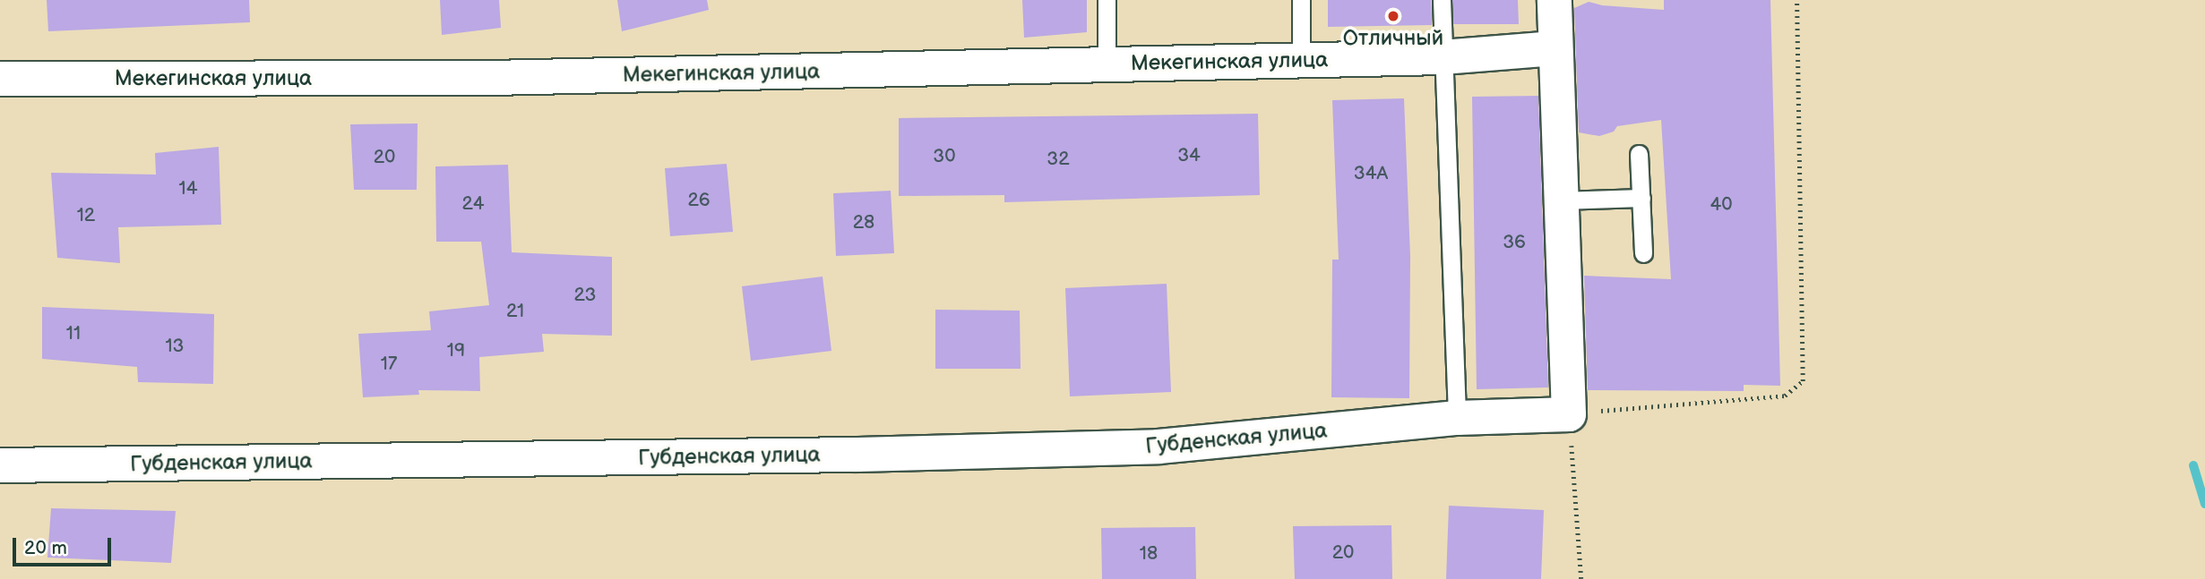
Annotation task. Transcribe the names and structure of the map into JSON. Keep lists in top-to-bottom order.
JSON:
{
  "streets": {
    "street": ["Мекегинская улица", "Губденская улица"]
  },
  "places": ["Отличный"],
  "house_numbers": [
    "34",
    "30",
    "20",
    "32",
    "34А",
    "14",
    "26",
    "24",
    "40",
    "12",
    "28",
    "36",
    "23",
    "21",
    "11",
    "13",
    "19",
    "17",
    "20",
    "18"
  ],
  "scale_bar": "20 m"
}
